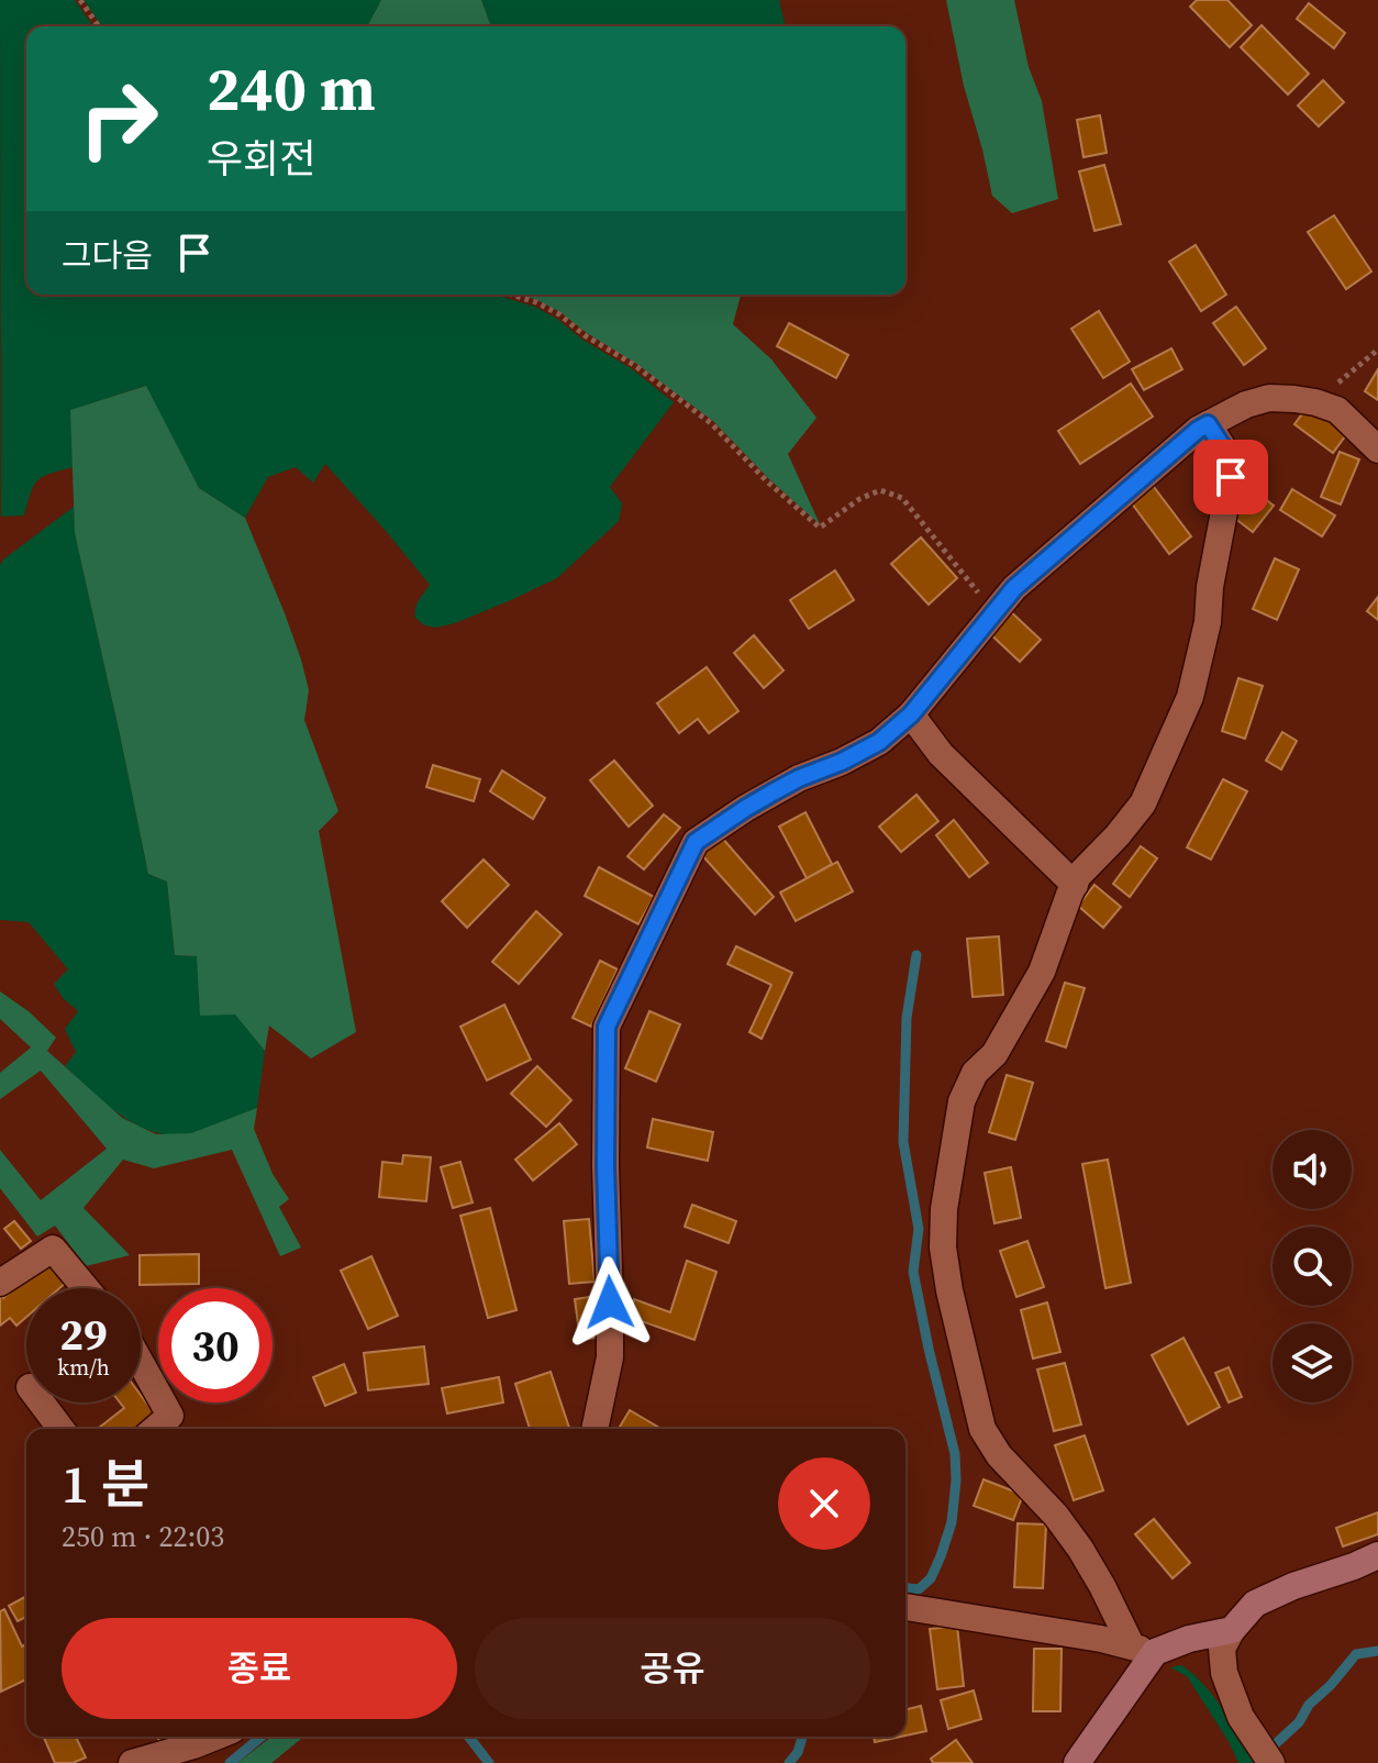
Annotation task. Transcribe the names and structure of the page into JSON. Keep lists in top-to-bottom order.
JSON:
{
  "page": {
    "turn": ["240 m", "우회전"],
    "then": "그다음",
    "speed": "29 km/h",
    "limit": "30",
    "heading": ["1 분", "250 m · 22:03"],
    "buttons": ["종료", "공유"]
  }
}
